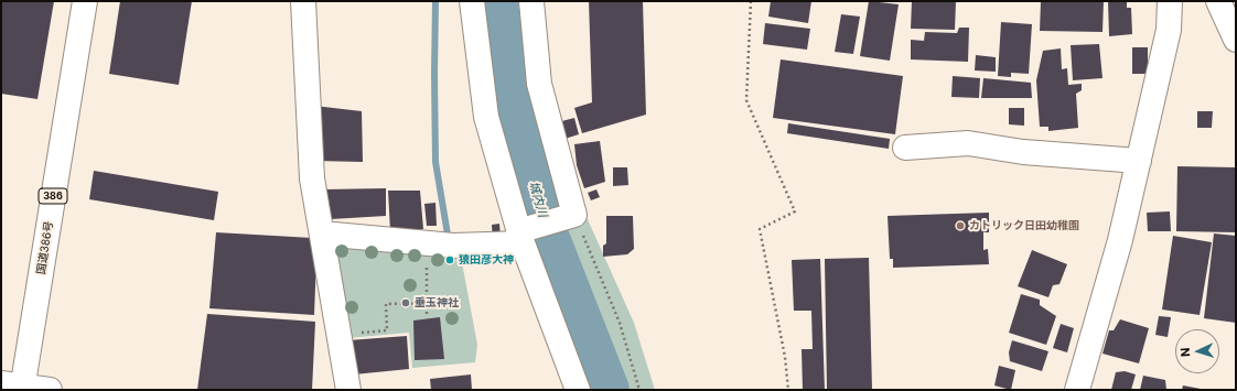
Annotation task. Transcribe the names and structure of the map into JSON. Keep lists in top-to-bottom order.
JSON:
{
  "streets": {
    "main road": ["386", "国道386号"]
  },
  "water": ["城内川"],
  "places": ["カトリック日田幼稚園", "猿田彦大神", "垂玉神社"],
  "north": "left"
}
